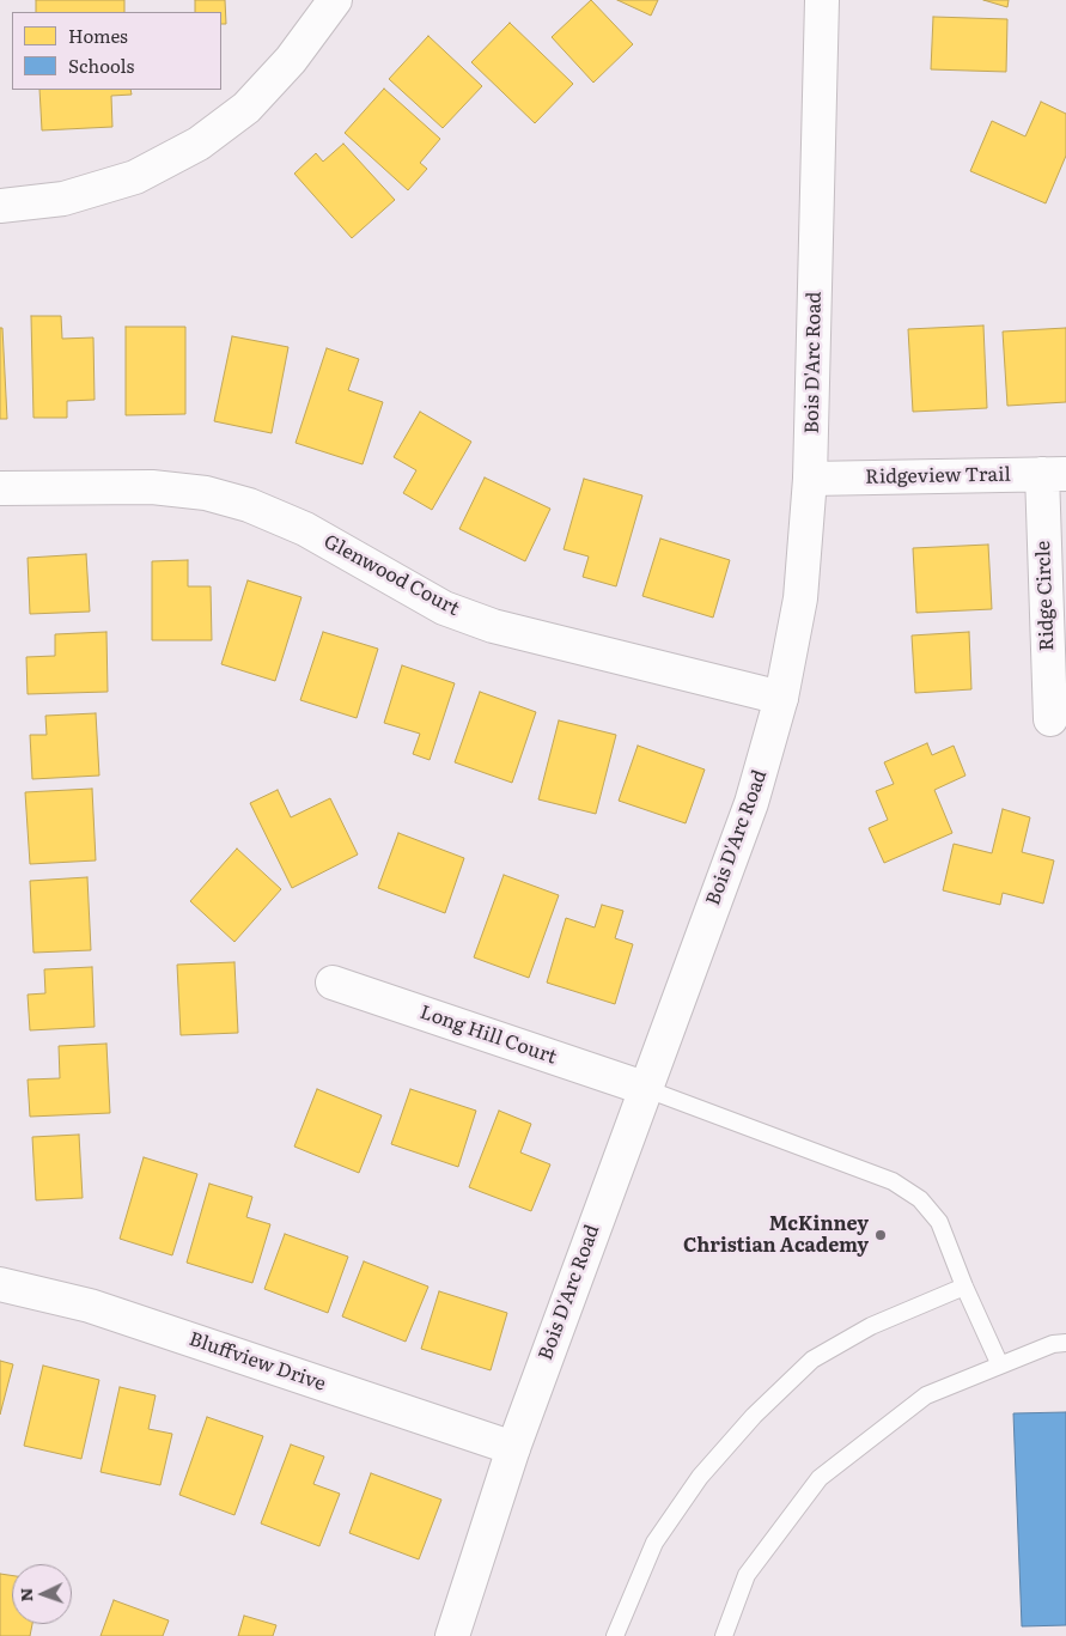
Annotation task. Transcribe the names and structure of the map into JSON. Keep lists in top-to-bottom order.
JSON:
{
  "streets": {
    "street": [
      "Bois D'Arc Road",
      "Ridgeview Trail",
      "Glenwood Court",
      "Ridge Circle",
      "Long Hill Court",
      "Bluffview Drive"
    ]
  },
  "crossings": [
    ["Bois D'Arc Road", "Ridgeview Trail"],
    ["Bois D'Arc Road", "Glenwood Court"],
    ["Bois D'Arc Road", "Long Hill Court"],
    ["Bois D'Arc Road", "Bluffview Drive"],
    ["Ridgeview Trail", "Ridge Circle"]
  ],
  "places": ["McKinney Christian Academy"],
  "legend": ["Homes", "Schools"],
  "north": "left"
}
